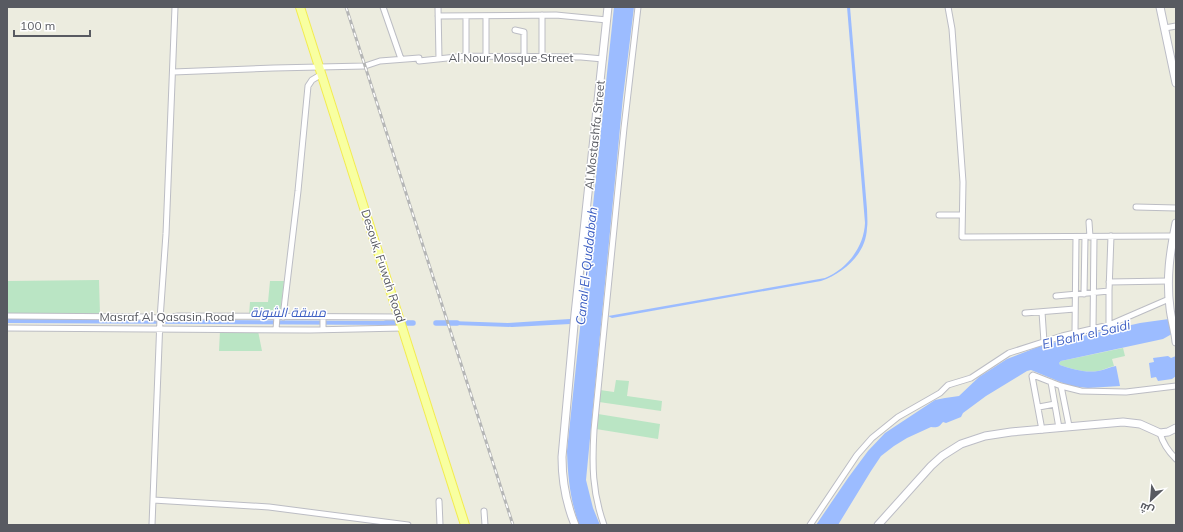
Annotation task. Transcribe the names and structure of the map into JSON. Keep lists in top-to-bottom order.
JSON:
{
  "streets": {
    "main road": ["Al Mostashfa Street", "Desouk, Fuwah Road"],
    "street": ["Al Nour Mosque Street", "Masraf Al Qasasin Road"]
  },
  "crossings": [
    ["Al Nour Mosque Street", "Al Mostashfa Street"],
    ["Al Nour Mosque Street", "Desouk, Fuwah Road"],
    ["Desouk, Fuwah Road", "Masraf Al Qasasin Road"]
  ],
  "water": ["Canal El-Quddabah", "مسقة الشونة", "El Bahr el Saidi"],
  "scale_bar": "100 m",
  "north": "bottom left"
}
